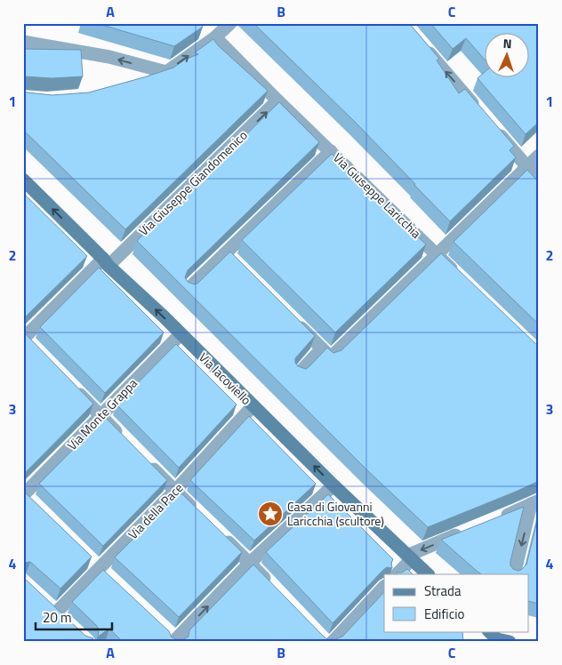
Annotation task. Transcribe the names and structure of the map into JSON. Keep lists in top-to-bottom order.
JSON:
{
  "streets": {
    "main road": ["Via Iacoviello"],
    "street": [
      "Via Giuseppe Giandomenico",
      "Via Giuseppe Laricchia",
      "Via Monte Grappa",
      "Via della Pace"
    ]
  },
  "crossings": [
    ["Via Giuseppe Giandomenico", "Via Giuseppe Laricchia"],
    ["Via Giuseppe Giandomenico", "Via Iacoviello"],
    ["Via Iacoviello", "Via Monte Grappa"],
    ["Via Iacoviello", "Via della Pace"]
  ],
  "one_way": ["Via Iacoviello"],
  "places": {
    "place": ["Casa di Giovanni Laricchia (scultore)"]
  },
  "legend": ["Strada", "Edificio"],
  "scale_bar": "20 m",
  "north": "top",
  "grid": {
    "columns": ["A", "B", "C"],
    "rows": [
      "1",
      "2",
      "3",
      "4"
    ]
  }
}
